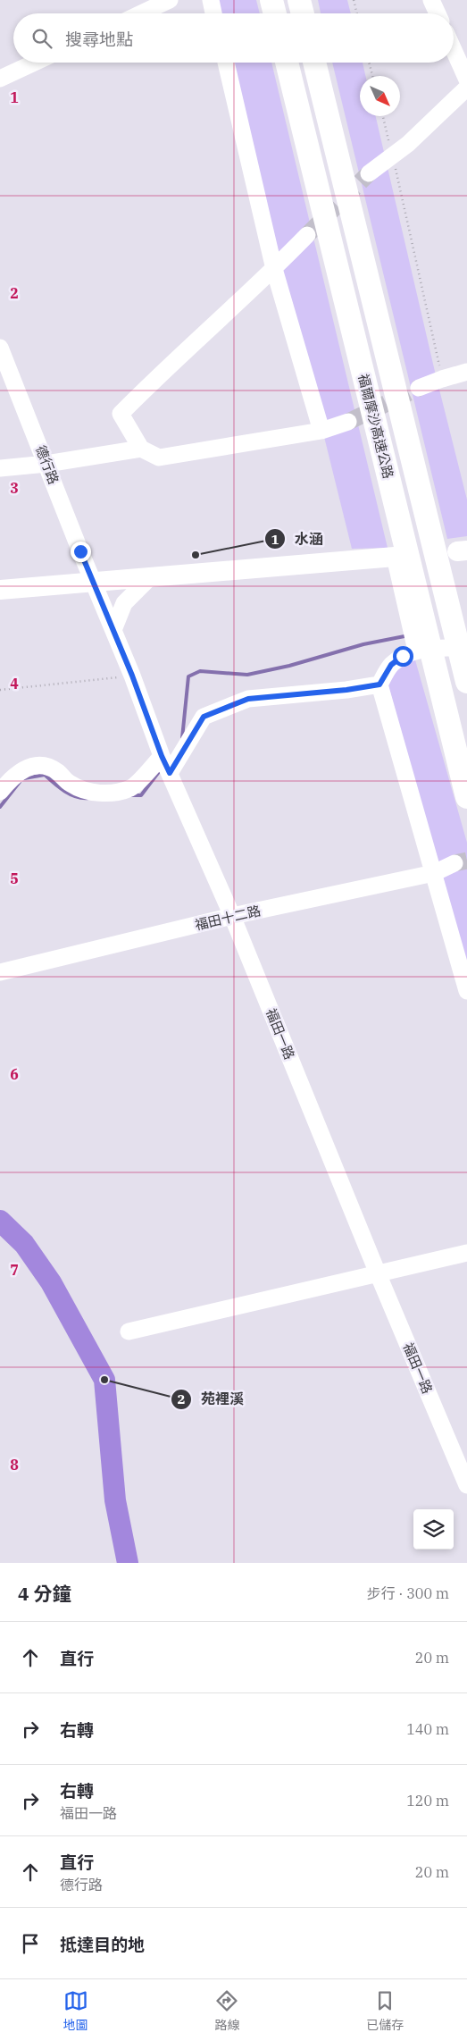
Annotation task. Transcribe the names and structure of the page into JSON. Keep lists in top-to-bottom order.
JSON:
{
  "streets": {
    "highway": ["福爾摩沙高速公路"],
    "street": ["德行路", "福田十二路", "福田一路"]
  },
  "crossings": [
    ["德行路", "福田一路"],
    ["福田十二路", "福田一路"]
  ],
  "places": ["水涵", "苑裡溪"],
  "north": "bottom right",
  "page": {
    "search": "搜尋地點",
    "heading": ["4 分鐘", "步行 · 300 m"],
    "list": [
      ["直行", "20 m"],
      ["右轉", "140 m"],
      ["右轉", "福田一路", "120 m"],
      ["直行", "德行路", "20 m"],
      "抵達目的地"
    ],
    "nav": ["地圖", "路線", "已儲存"]
  },
  "grid": {
    "rows": [
      "1",
      "2",
      "3",
      "4",
      "5",
      "6",
      "7",
      "8"
    ]
  }
}
